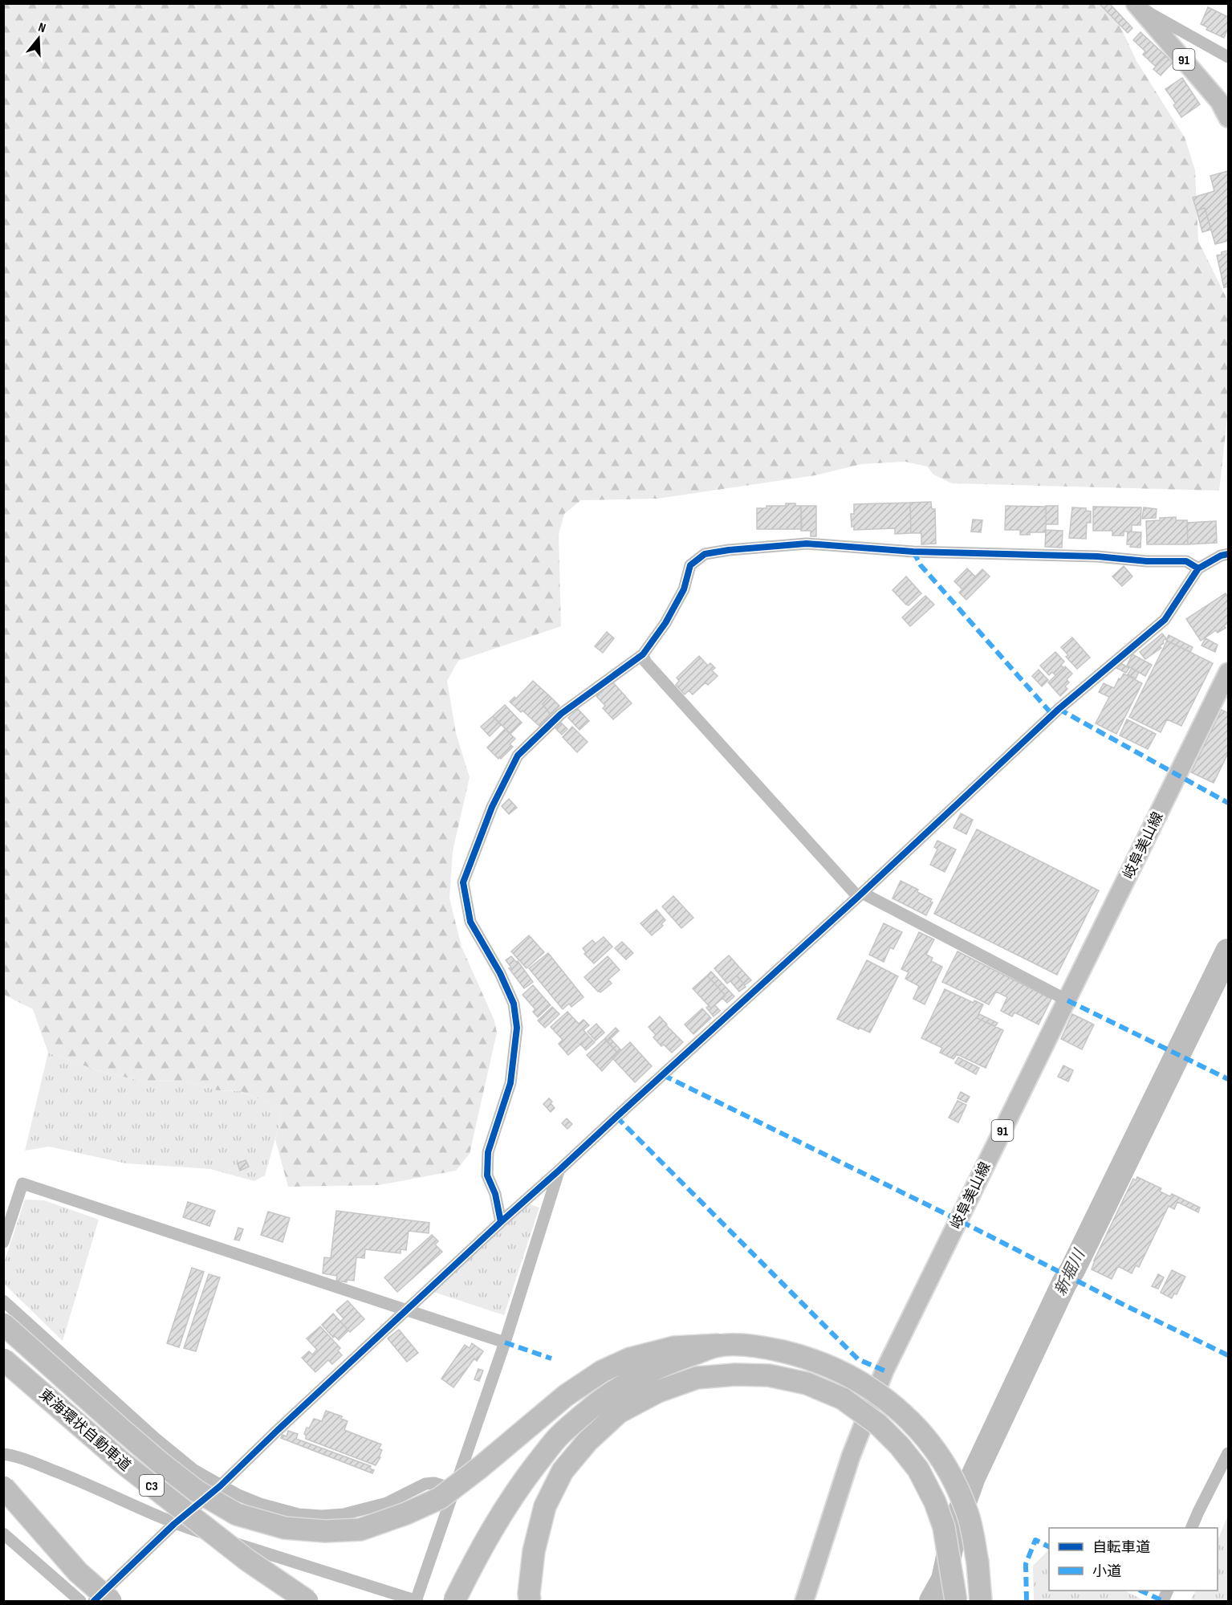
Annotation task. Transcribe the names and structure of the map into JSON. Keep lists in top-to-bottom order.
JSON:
{
  "streets": {
    "highway": ["東海環状自動車道", "C3"],
    "main road": ["91", "岐阜美山線"]
  },
  "water": ["新堀川"],
  "legend": ["自転車道", "小道"],
  "north": "top"
}
